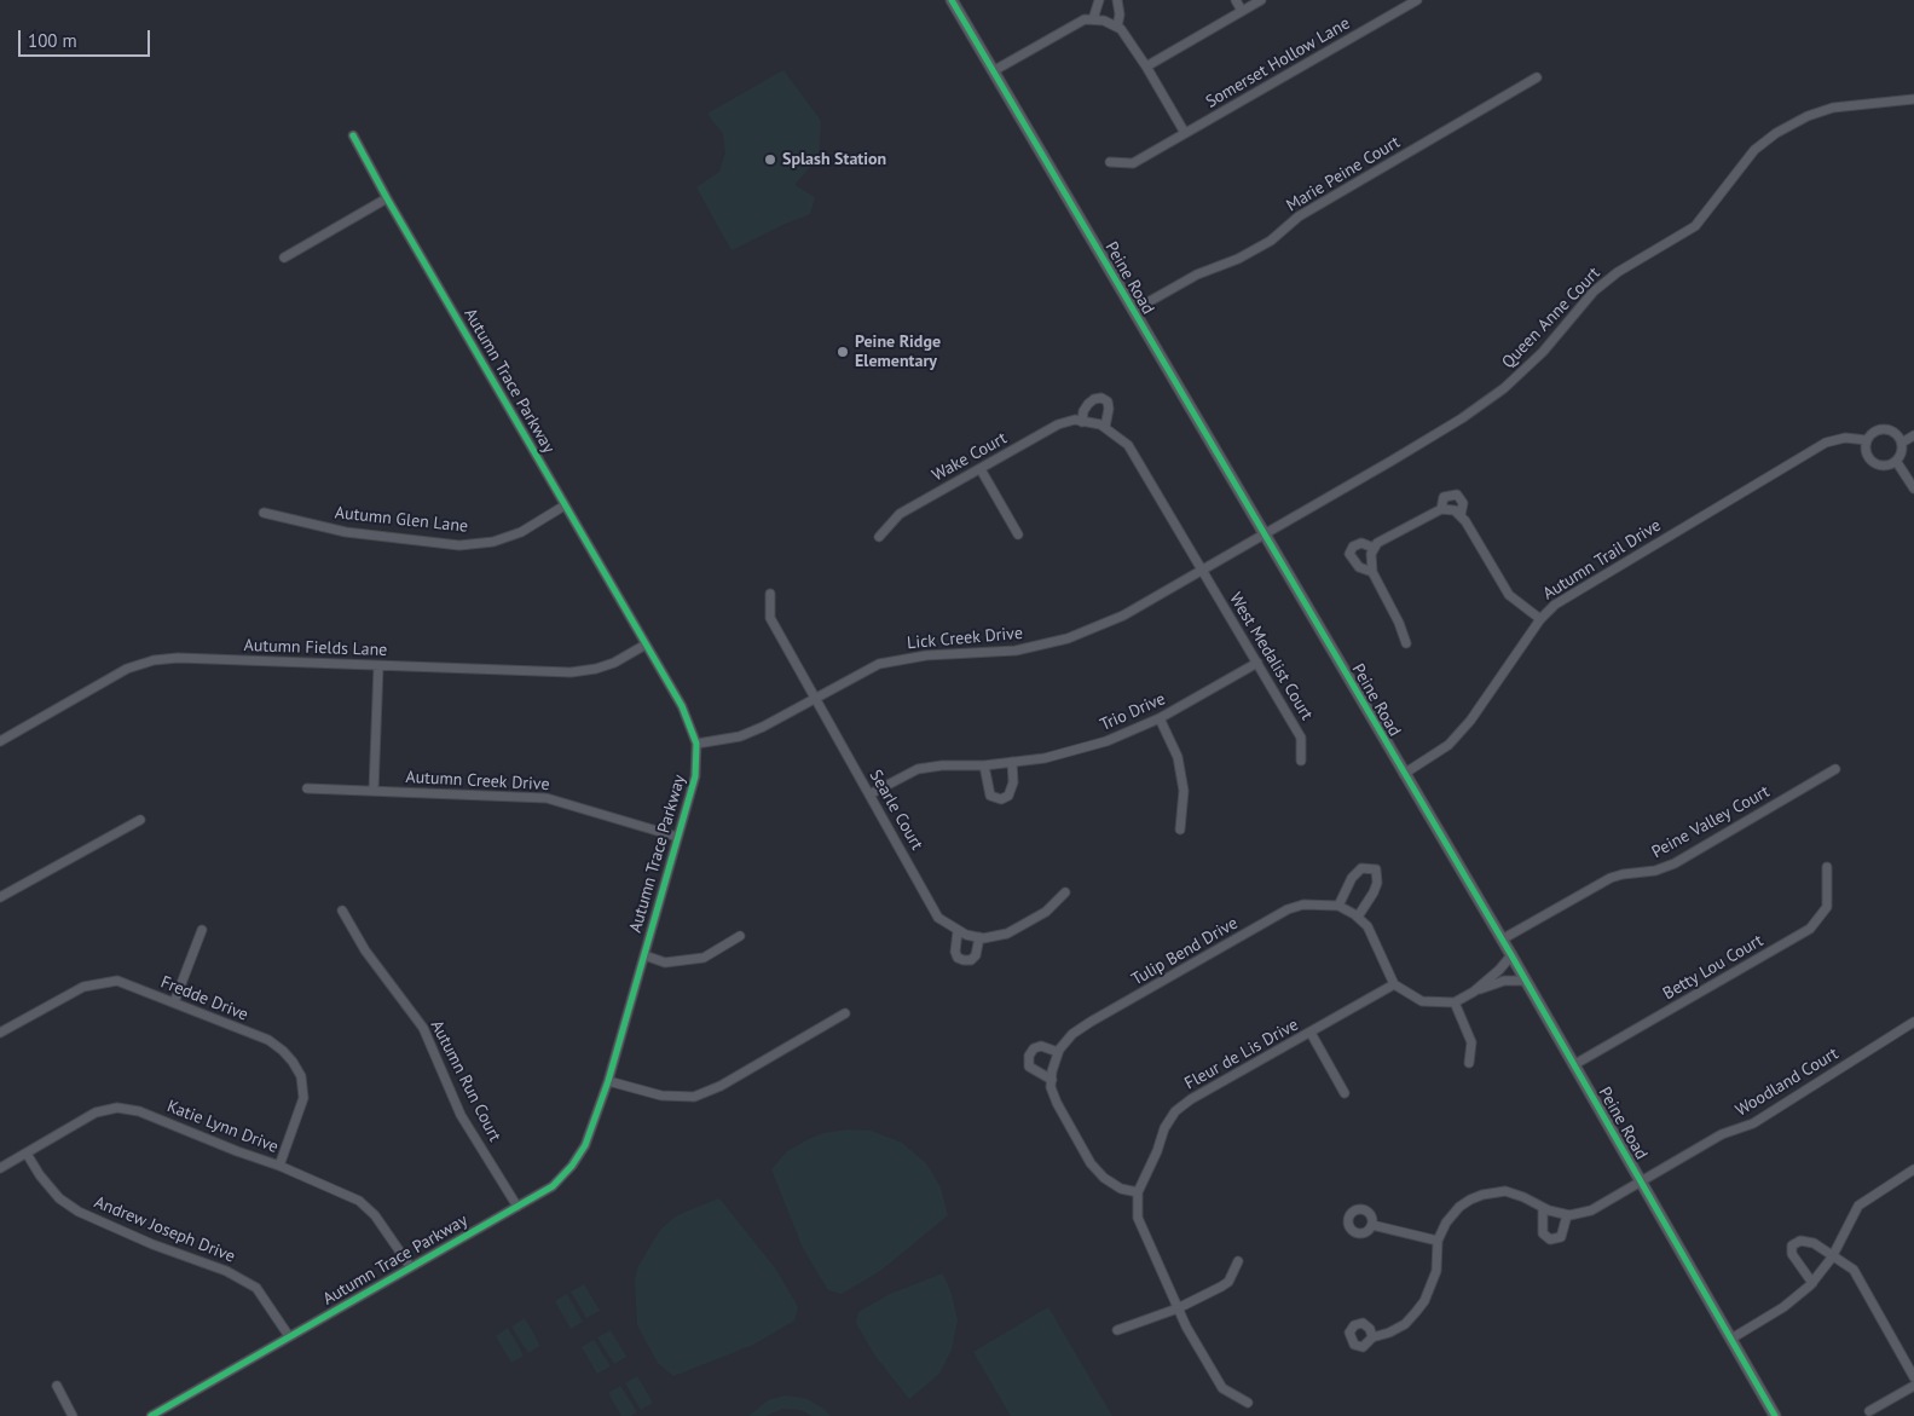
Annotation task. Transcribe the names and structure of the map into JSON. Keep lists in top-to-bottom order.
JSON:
{
  "streets": {
    "street": [
      "Somerset Hollow Lane",
      "Marie Peine Court",
      "Peine Road",
      "Queen Anne Court",
      "Autumn Trace Parkway",
      "Wake Court",
      "Autumn Glen Lane",
      "Autumn Trail Drive",
      "Lick Creek Drive",
      "Autumn Fields Lane",
      "West Medalist Court",
      "Trio Drive",
      "Autumn Creek Drive",
      "Searle Court",
      "Peine Valley Court",
      "Tulip Bend Drive",
      "Betty Lou Court",
      "Fredde Drive",
      "Fleur de Lis Drive",
      "Autumn Run Court",
      "Woodland Court",
      "Katie Lynn Drive",
      "Andrew Joseph Drive"
    ]
  },
  "crossings": [
    ["Marie Peine Court", "Peine Road"],
    ["Peine Road", "Queen Anne Court"],
    ["Peine Road", "Autumn Trail Drive"],
    ["Peine Road", "Lick Creek Drive"],
    ["Peine Road", "Peine Valley Court"],
    ["Peine Road", "Betty Lou Court"],
    ["Peine Road", "Woodland Court"],
    ["Queen Anne Court", "Lick Creek Drive"],
    ["Autumn Trace Parkway", "Autumn Glen Lane"],
    ["Autumn Trace Parkway", "Lick Creek Drive"],
    ["Autumn Trace Parkway", "Autumn Fields Lane"],
    ["Autumn Trace Parkway", "Autumn Creek Drive"],
    ["Autumn Trace Parkway", "Autumn Run Court"],
    ["Autumn Trace Parkway", "Katie Lynn Drive"],
    ["Autumn Trace Parkway", "Andrew Joseph Drive"],
    ["Wake Court", "Lick Creek Drive"],
    ["Wake Court", "West Medalist Court"],
    ["Lick Creek Drive", "West Medalist Court"],
    ["Lick Creek Drive", "Searle Court"],
    ["West Medalist Court", "Trio Drive"],
    ["Trio Drive", "Searle Court"],
    ["Tulip Bend Drive", "Fleur de Lis Drive"],
    ["Fredde Drive", "Katie Lynn Drive"],
    ["Katie Lynn Drive", "Andrew Joseph Drive"]
  ],
  "places": ["Splash Station", "Peine Ridge Elementary"],
  "scale_bar": "100 m"
}
